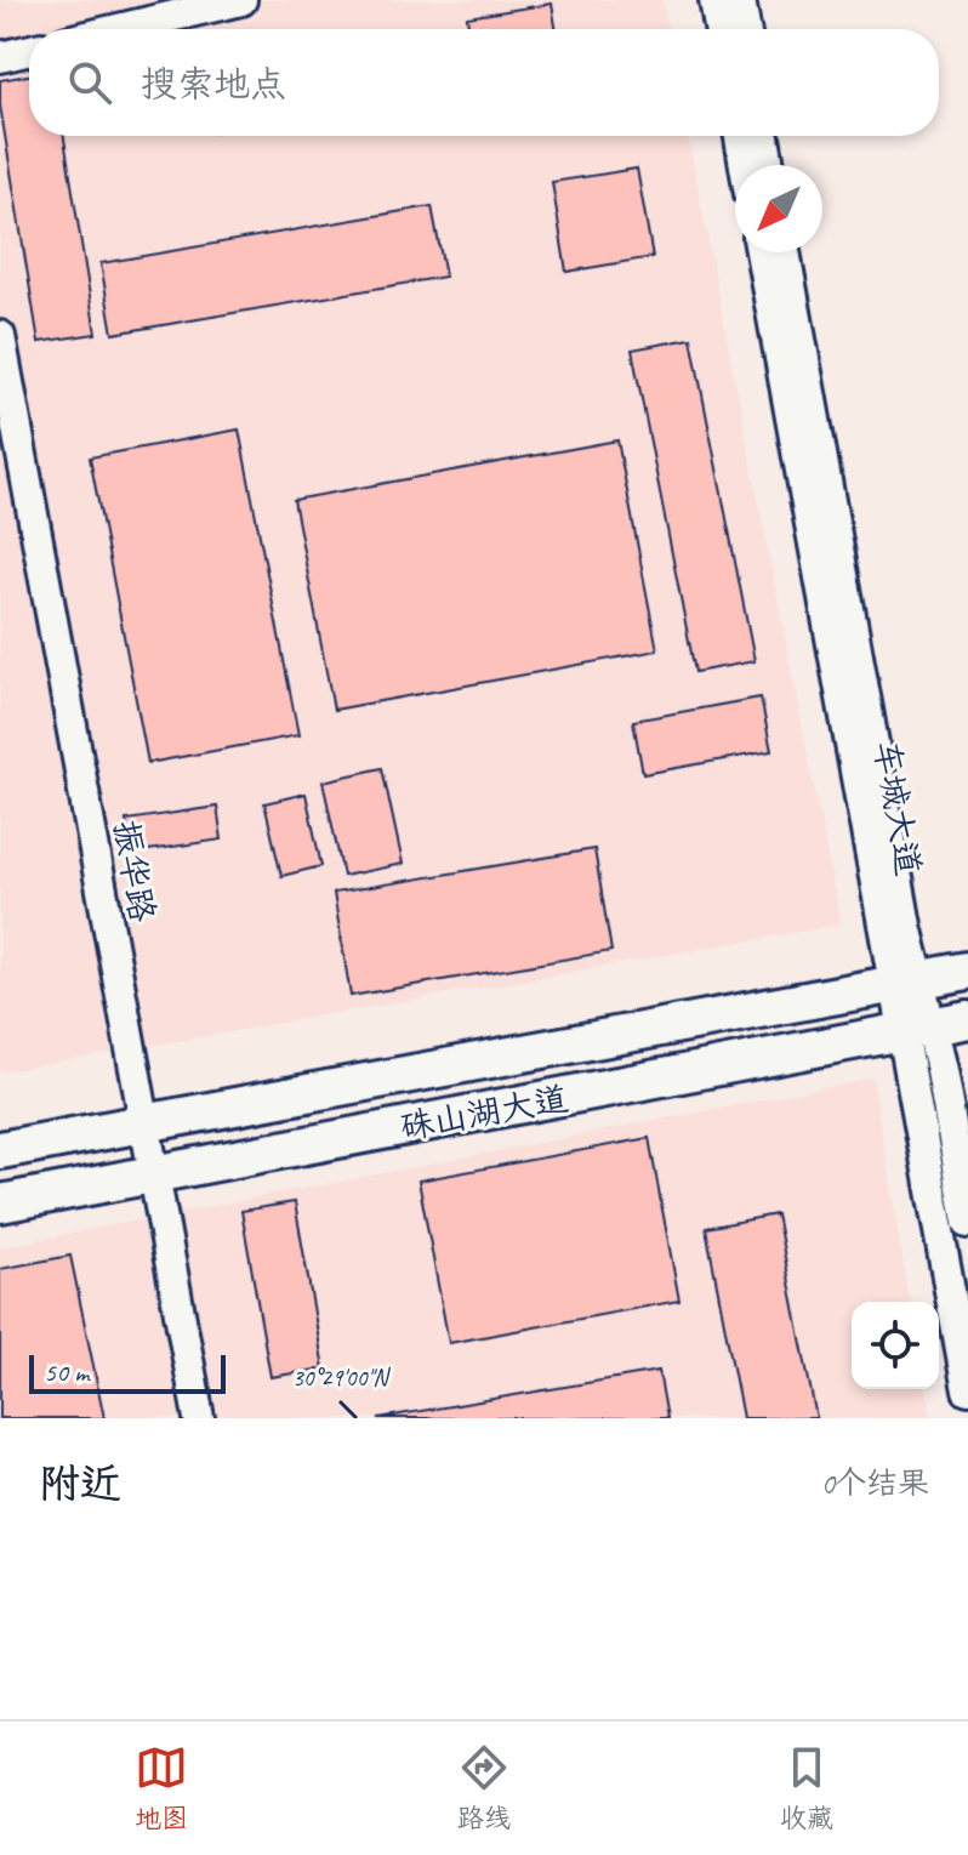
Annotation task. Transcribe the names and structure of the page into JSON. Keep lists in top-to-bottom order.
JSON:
{
  "streets": {
    "main road": ["硃山湖大道"],
    "street": ["车城大道", "振华路"]
  },
  "crossings": [
    ["车城大道", "硃山湖大道"],
    ["振华路", "硃山湖大道"]
  ],
  "scale_bar": "50 m",
  "north": "bottom left",
  "page": {
    "search": "搜索地点",
    "scale": "50 m",
    "heading": ["附近", "0个结果"],
    "nav": ["地图", "路线", "收藏"]
  },
  "coordinates": ["30°29'00\"N"]
}
